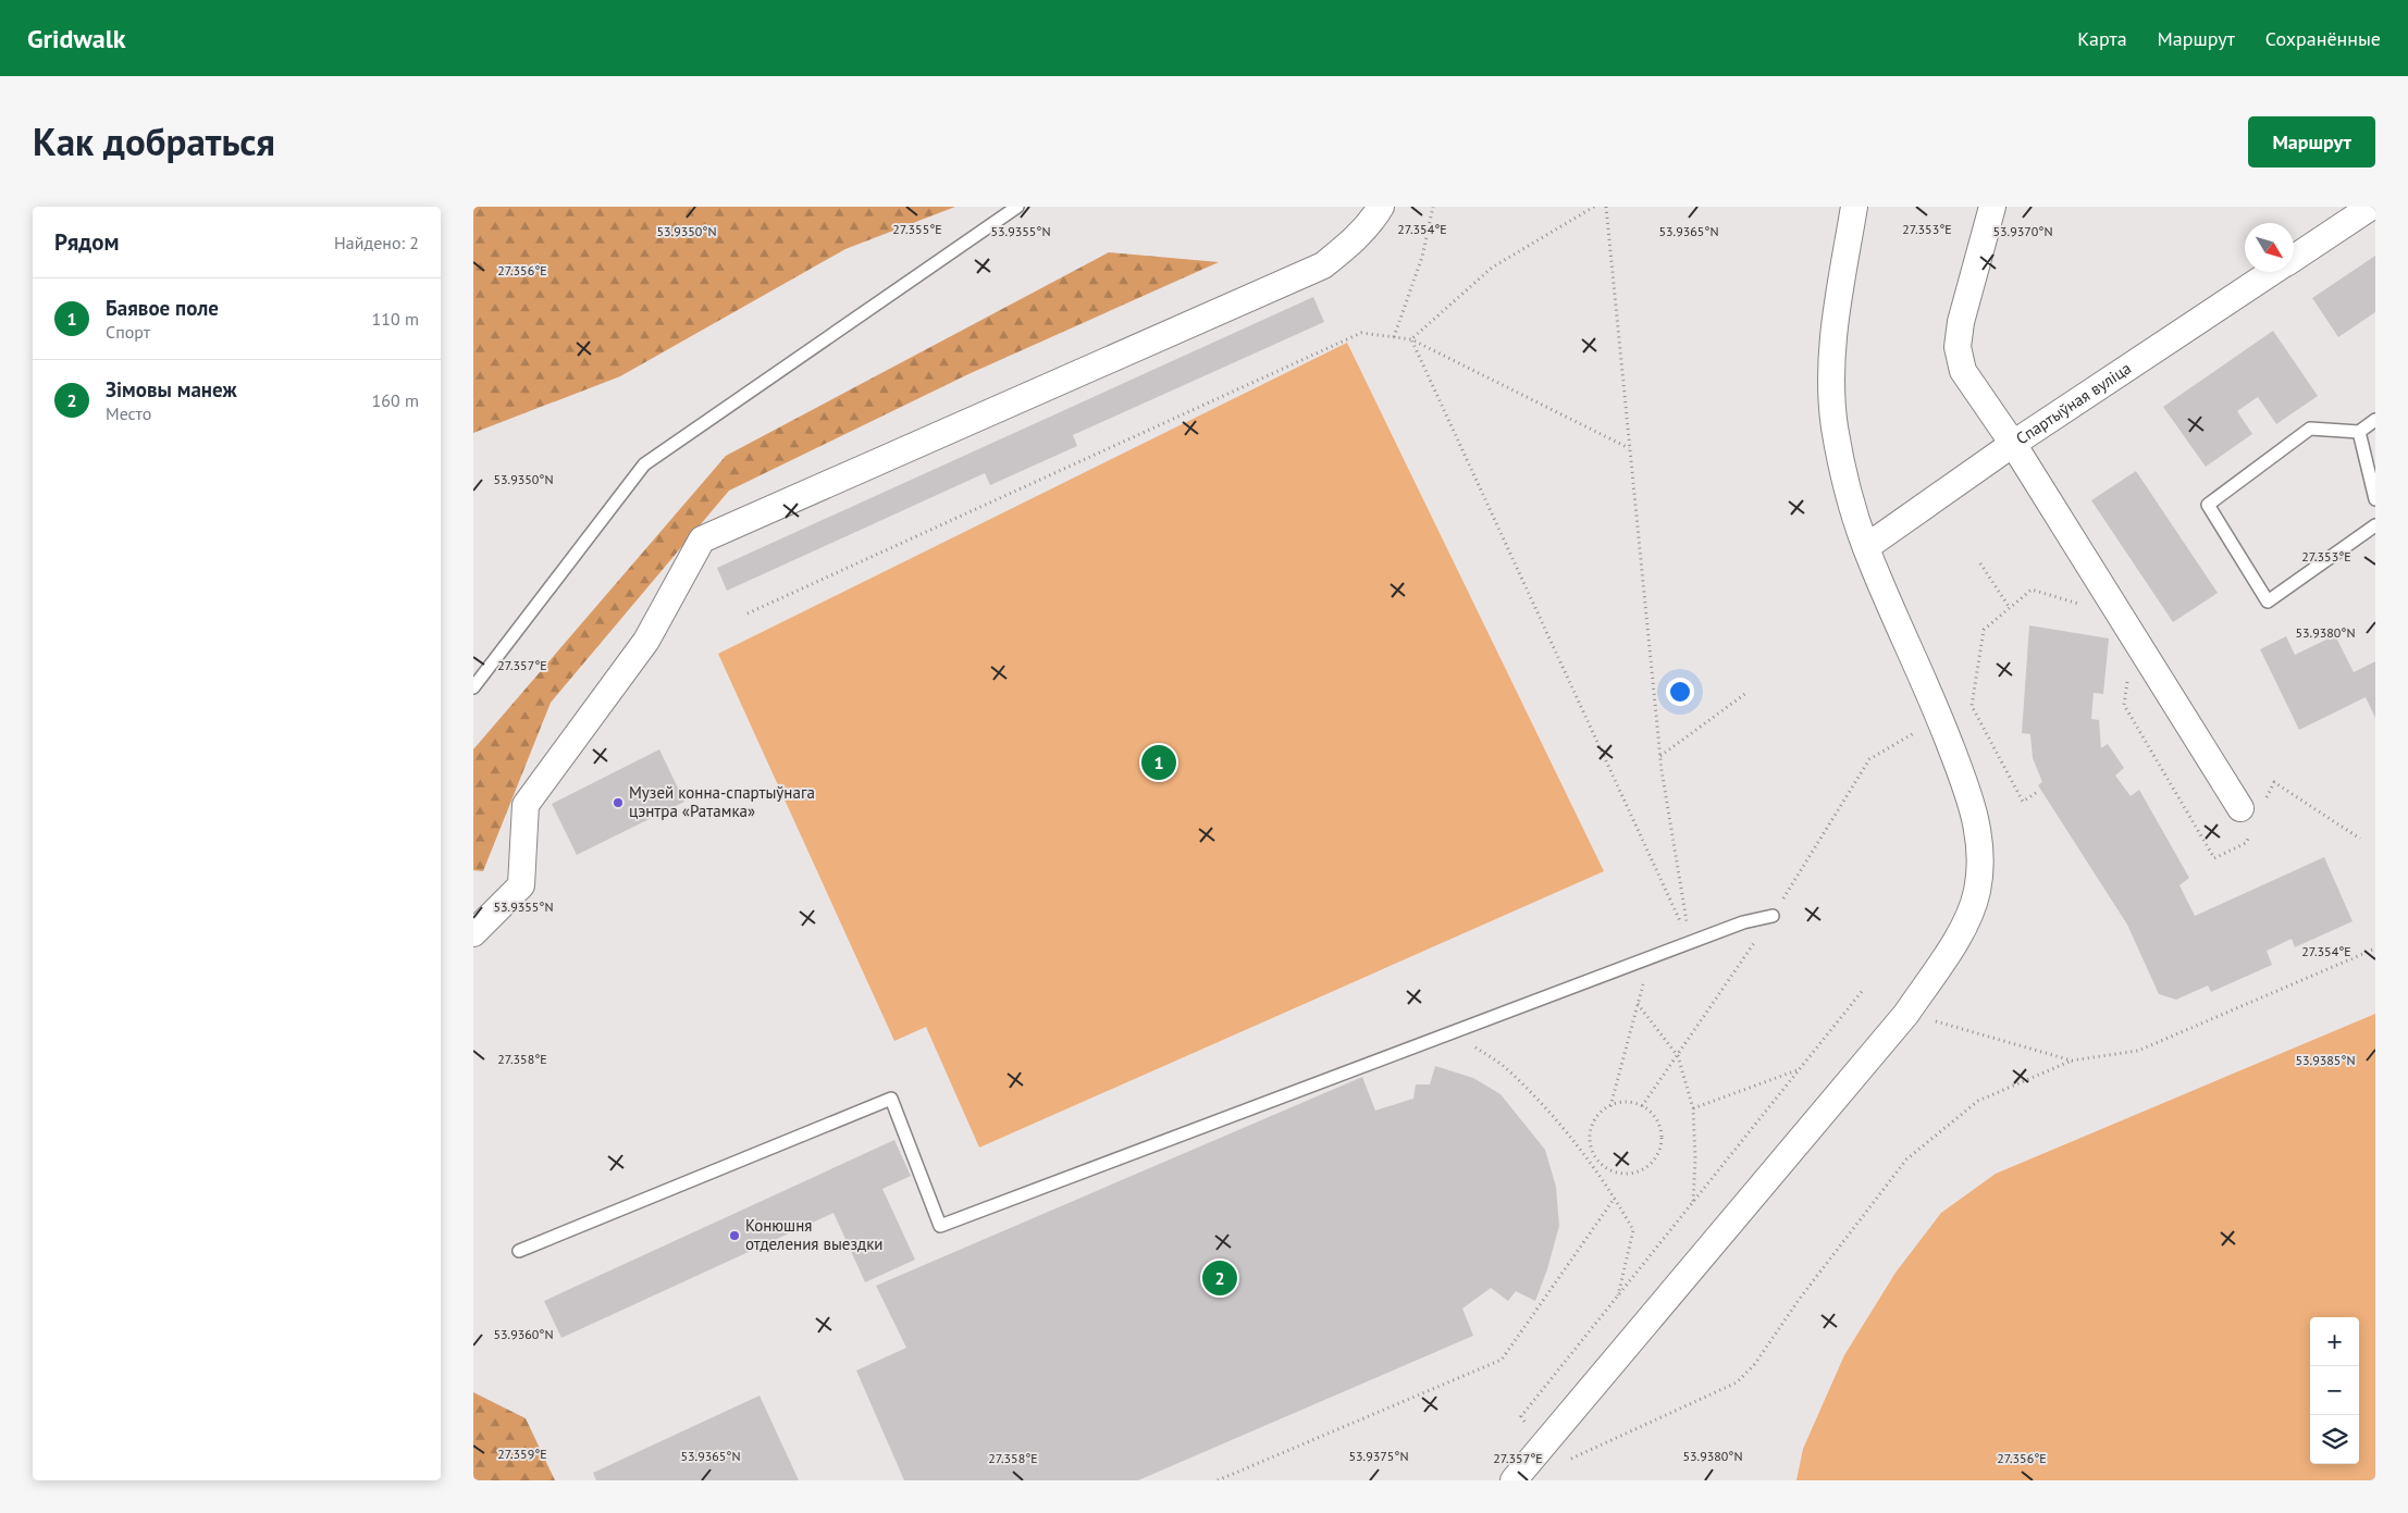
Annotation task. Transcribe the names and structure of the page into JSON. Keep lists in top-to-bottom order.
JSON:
{
  "streets": {
    "street": ["Спартыўная вуліца"]
  },
  "places": ["Музей конна-спартыўнага цэнтра «Ратамка»", "Конюшня отделения выездки"],
  "north": "bottom right",
  "page": {
    "header": "Gridwalk",
    "nav": ["Карта", "Маршрут", "Сохранённые"],
    "title": "Как добраться",
    "buttons": "Маршрут",
    "heading": ["Рядом", "Найдено: 2"],
    "list": [
      {
        "mark": "1",
        "name": "Баявое поле",
        "note": "Спорт",
        "value": "110 m"
      },
      {
        "mark": "2",
        "name": "Зімовы манеж",
        "note": "Место",
        "value": "160 m"
      }
    ],
    "pins": ["1", "2"],
    "map_buttons": ["+", "−"]
  },
  "coordinates": [
    "27.353°E",
    "27.355°E",
    "27.354°E",
    "53.9350°N",
    "53.9355°N",
    "53.9365°N",
    "53.9370°N",
    "27.356°E",
    "53.9380°N",
    "27.357°E",
    "27.358°E",
    "53.9385°N",
    "53.9360°N",
    "27.359°E",
    "53.9375°N"
  ]
}
